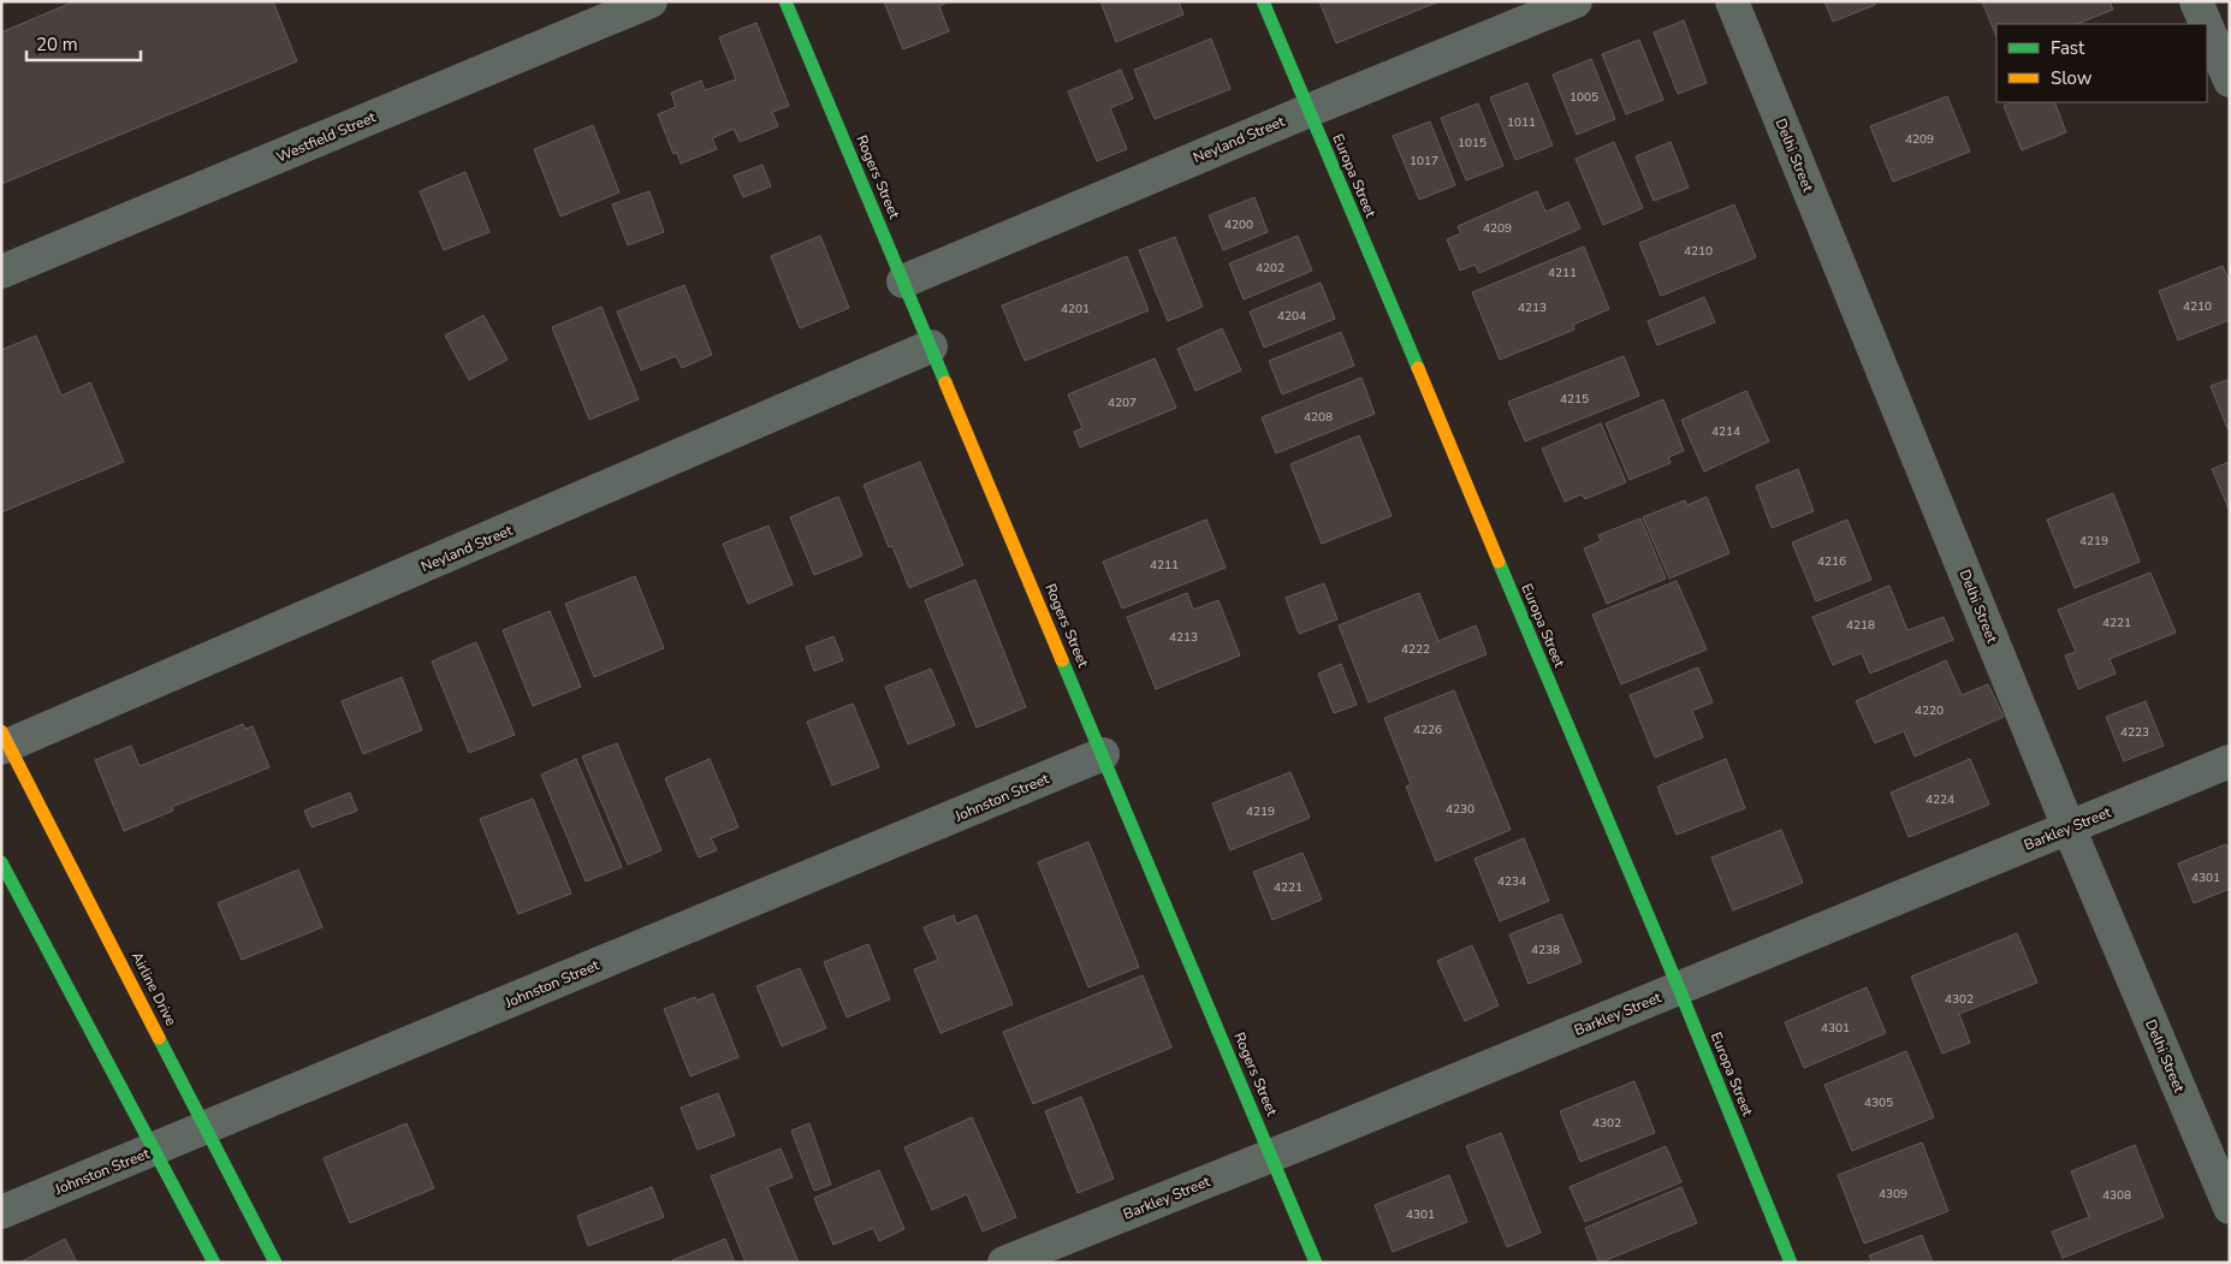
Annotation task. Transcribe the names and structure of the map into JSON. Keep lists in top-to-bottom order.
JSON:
{
  "streets": {
    "street": [
      "Westfield Street",
      "Neyland Street",
      "Delhi Street",
      "Europa Street",
      "Rogers Street",
      "Johnston Street",
      "Barkley Street",
      "Airline Drive"
    ]
  },
  "crossings": [
    ["Neyland Street", "Europa Street"],
    ["Neyland Street", "Rogers Street"],
    ["Neyland Street", "Airline Drive"],
    ["Delhi Street", "Barkley Street"],
    ["Europa Street", "Barkley Street"],
    ["Rogers Street", "Johnston Street"],
    ["Rogers Street", "Barkley Street"],
    ["Johnston Street", "Airline Drive"]
  ],
  "house_numbers": [
    "1005",
    "1011",
    "4209",
    "1015",
    "1017",
    "4200",
    "4209",
    "4210",
    "4202",
    "4211",
    "4210",
    "4213",
    "4201",
    "4204",
    "4215",
    "4207",
    "4208",
    "4214",
    "4219",
    "4216",
    "4211",
    "4221",
    "4218",
    "4213",
    "4222",
    "4220",
    "4226",
    "4223",
    "4224",
    "4230",
    "4219",
    "4301",
    "4234",
    "4221",
    "4238",
    "4302",
    "4301",
    "4305",
    "4302",
    "4309",
    "4308",
    "4301"
  ],
  "legend": ["Fast", "Slow"],
  "scale_bar": "20 m"
}
